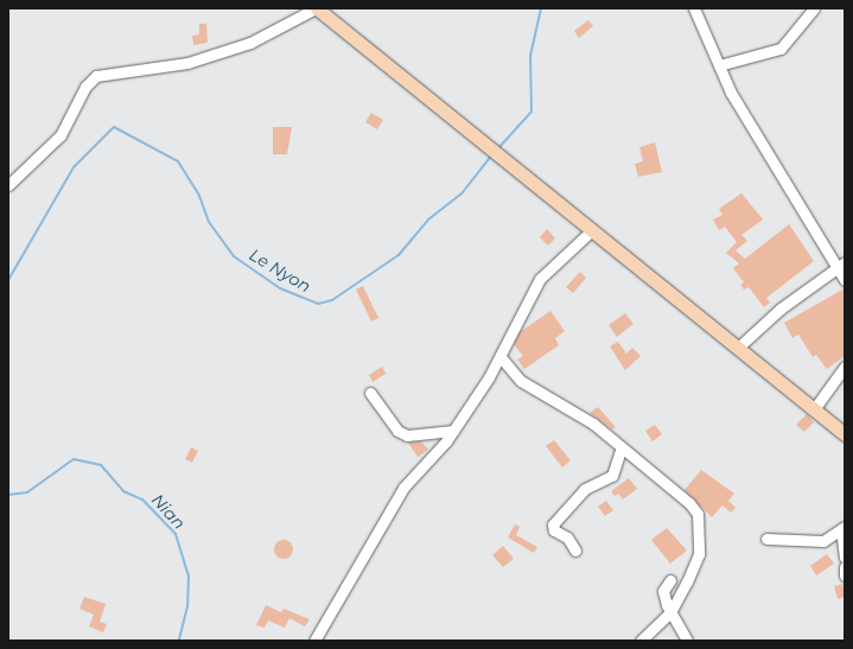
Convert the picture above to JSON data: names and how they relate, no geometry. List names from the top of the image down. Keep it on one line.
{"water":["Le Nyon","Nian"]}
